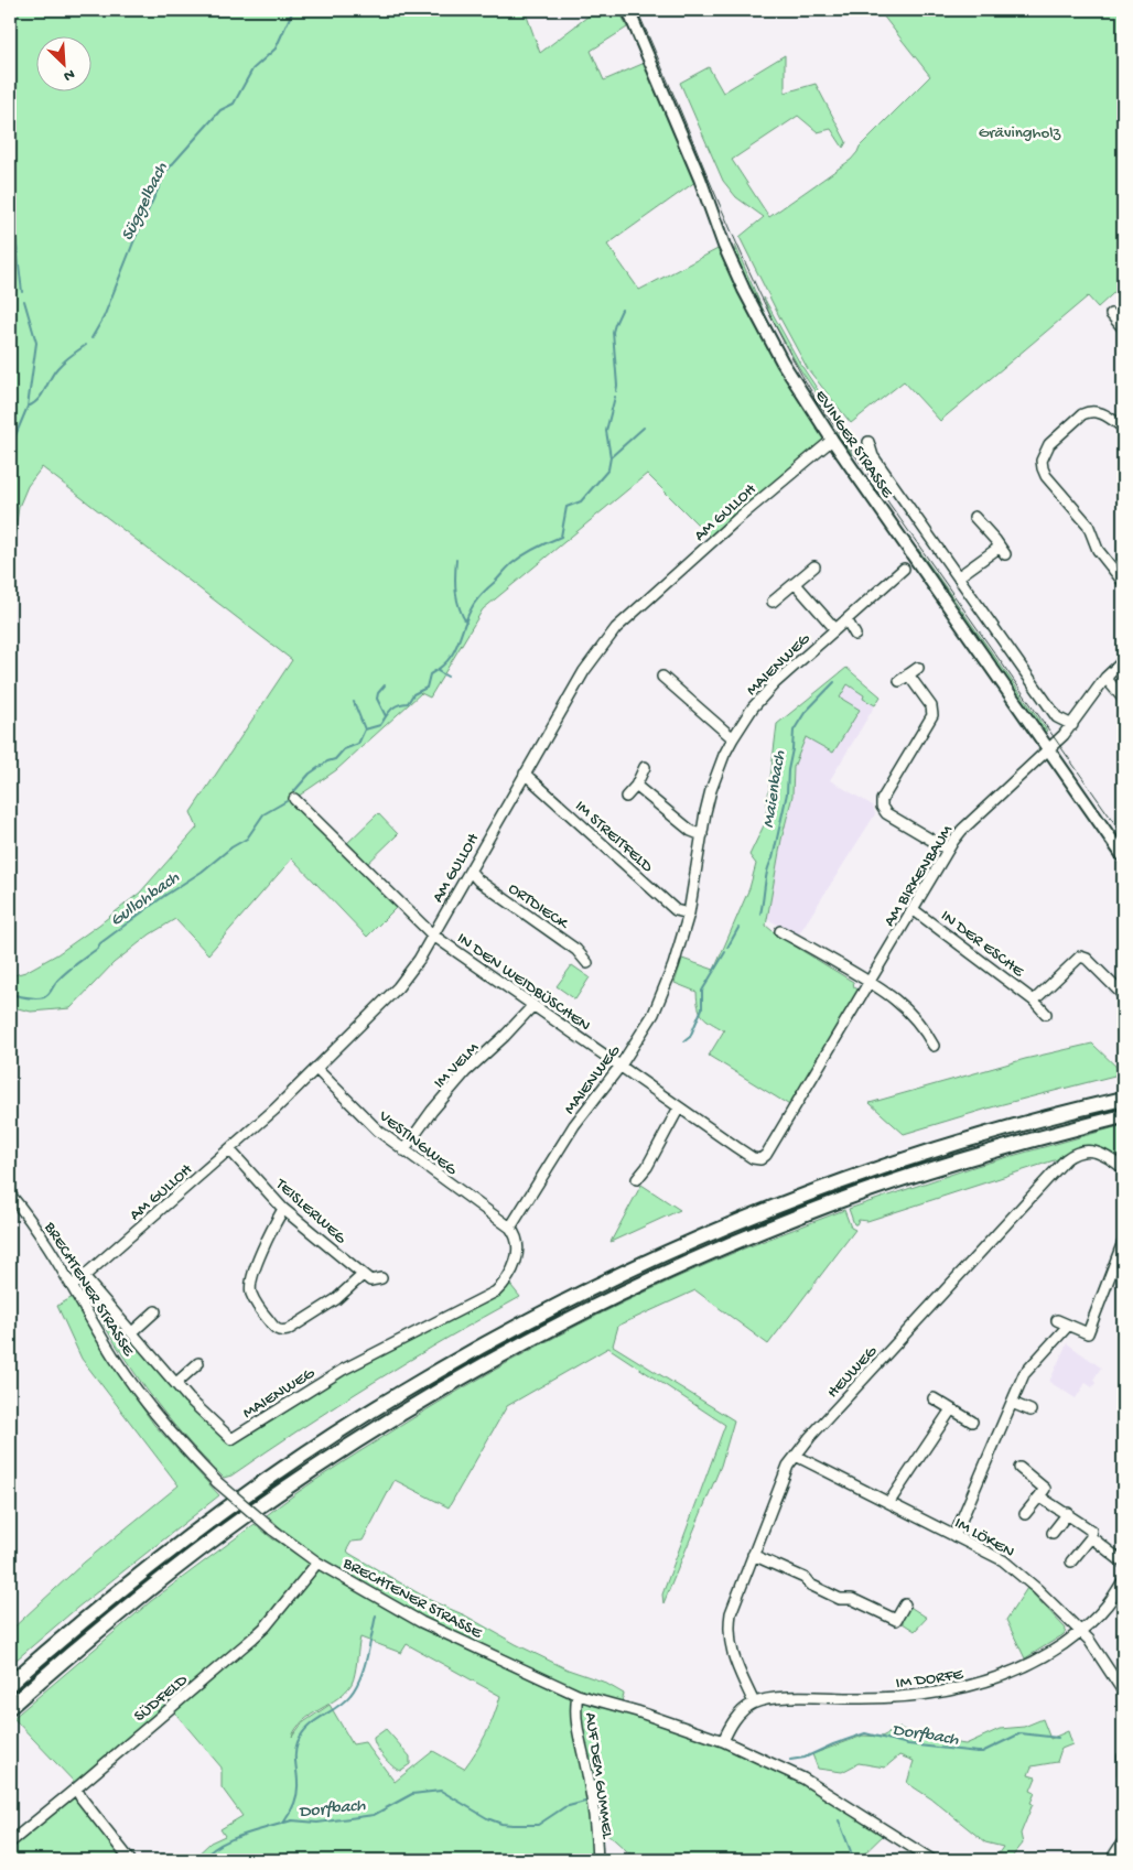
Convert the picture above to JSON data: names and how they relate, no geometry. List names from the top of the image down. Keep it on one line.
{"streets":{"main road":["EVINGER STRASSE"],"street":["AM GULLOH","MAIENWEG","IM STREITFELD","AM BIRKENBAUM","ORTDIECK","IN DER ESCHE","IN DEN WEIDBÜSCHEN","IM VELM","VESTINGWEG","TEISLERWEG","BRECHTENER STRASSE","HEUWEG","IM LÖKEN","IM DORFE","SÜDFELD","AUF DEM GUMMEL"]},"crossings":[["EVINGER STRASSE","AM GULLOH"],["EVINGER STRASSE","AM BIRKENBAUM"],["AM GULLOH","IM STREITFELD"],["AM GULLOH","ORTDIECK"],["AM GULLOH","IN DEN WEIDBÜSCHEN"],["AM GULLOH","VESTINGWEG"],["AM GULLOH","TEISLERWEG"],["AM GULLOH","BRECHTENER STRASSE"],["MAIENWEG","IM STREITFELD"],["MAIENWEG","IN DEN WEIDBÜSCHEN"],["MAIENWEG","VESTINGWEG"],["MAIENWEG","BRECHTENER STRASSE"],["AM BIRKENBAUM","IN DER ESCHE"],["AM BIRKENBAUM","IN DEN WEIDBÜSCHEN"],["IN DEN WEIDBÜSCHEN","IM VELM"],["IM VELM","VESTINGWEG"],["BRECHTENER STRASSE","SÜDFELD"],["BRECHTENER STRASSE","AUF DEM GUMMEL"],["HEUWEG","IM LÖKEN"],["HEUWEG","IM DORFE"],["IM LÖKEN","IM DORFE"]],"water":["Süggelbach","Maienbach","Gullohbach","Dorfbach"],"parks":["Grävingholz"],"north":"bottom right"}
